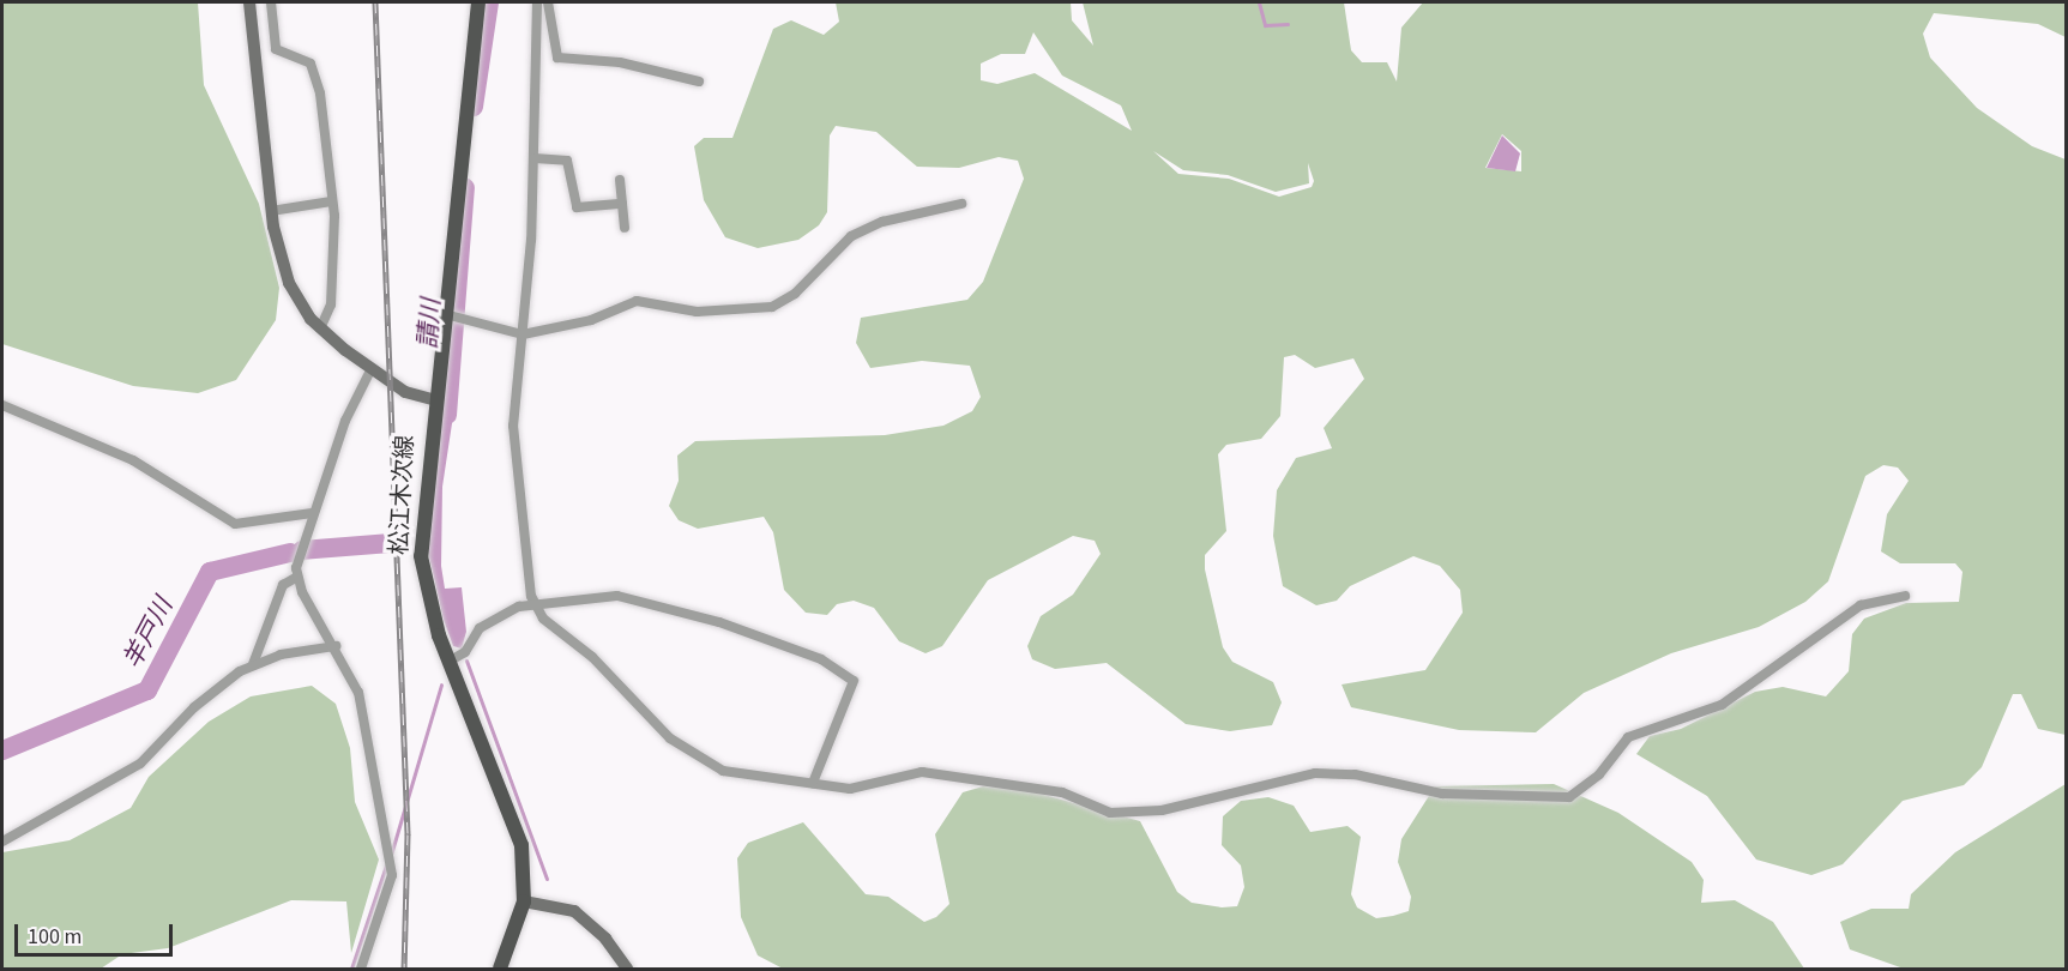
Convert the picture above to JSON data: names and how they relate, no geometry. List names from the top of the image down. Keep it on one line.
{"streets":{"main road":["松江木次線"]},"water":["請川","羊戸川"],"scale_bar":"100 m"}
